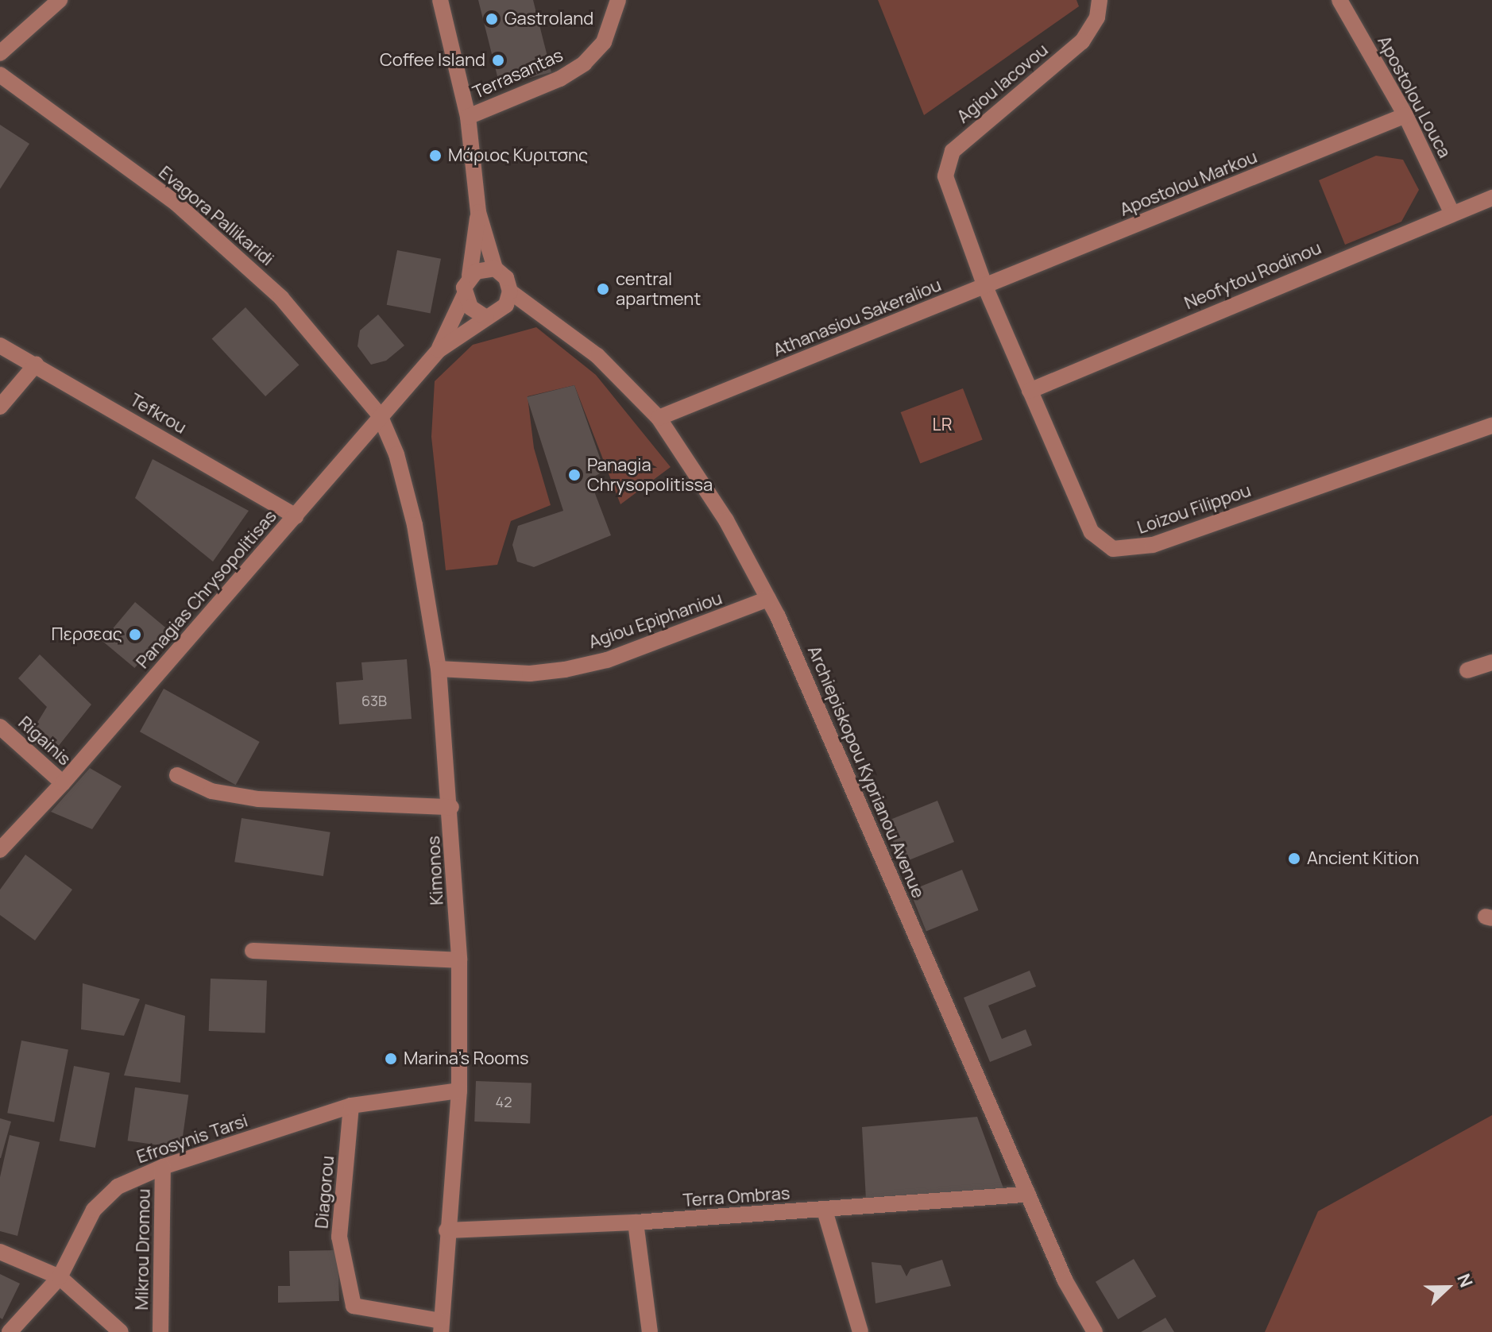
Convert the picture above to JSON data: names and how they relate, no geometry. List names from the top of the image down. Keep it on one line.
{"streets":{"street":["Terrasantas","Agiou Iacovou","Apostolou Louca","Apostolou Markou","Evagora Pallikaridi","Neofytou Rodinou","Athanasiou Sakeraliou","Tefkrou","Loizou Filippou","Panagias Chrysopolitisas","Agiou Epiphaniou","Rigainis","Archiepiskopou Kyprianou Avenue","Kimonos","Efrosynis Tarsi","Diagorou","Terra Ombras","Mikrou Dromou"]},"crossings":[["Agiou Iacovou","Apostolou Markou"],["Agiou Iacovou","Athanasiou Sakeraliou"],["Agiou Iacovou","Loizou Filippou"],["Apostolou Louca","Apostolou Markou"],["Apostolou Louca","Neofytou Rodinou"],["Apostolou Markou","Athanasiou Sakeraliou"],["Apostolou Markou","Loizou Filippou"],["Evagora Pallikaridi","Panagias Chrysopolitisas"],["Evagora Pallikaridi","Kimonos"],["Neofytou Rodinou","Loizou Filippou"],["Athanasiou Sakeraliou","Loizou Filippou"],["Athanasiou Sakeraliou","Archiepiskopou Kyprianou Avenue"],["Tefkrou","Panagias Chrysopolitisas"],["Panagias Chrysopolitisas","Rigainis"],["Panagias Chrysopolitisas","Archiepiskopou Kyprianou Avenue"],["Panagias Chrysopolitisas","Kimonos"],["Agiou Epiphaniou","Archiepiskopou Kyprianou Avenue"],["Agiou Epiphaniou","Kimonos"],["Archiepiskopou Kyprianou Avenue","Terra Ombras"],["Kimonos","Efrosynis Tarsi"],["Kimonos","Diagorou"],["Kimonos","Terra Ombras"],["Efrosynis Tarsi","Diagorou"],["Efrosynis Tarsi","Mikrou Dromou"]],"parks":["LR"],"places":["Gastroland","Coffee Island","Μάριος Κυριτσης","central apartment","Panagia Chrysopolitissa","Περσεας","Ancient Kition","Marina's Rooms"],"house_numbers":["63B","42"],"north":"right"}
